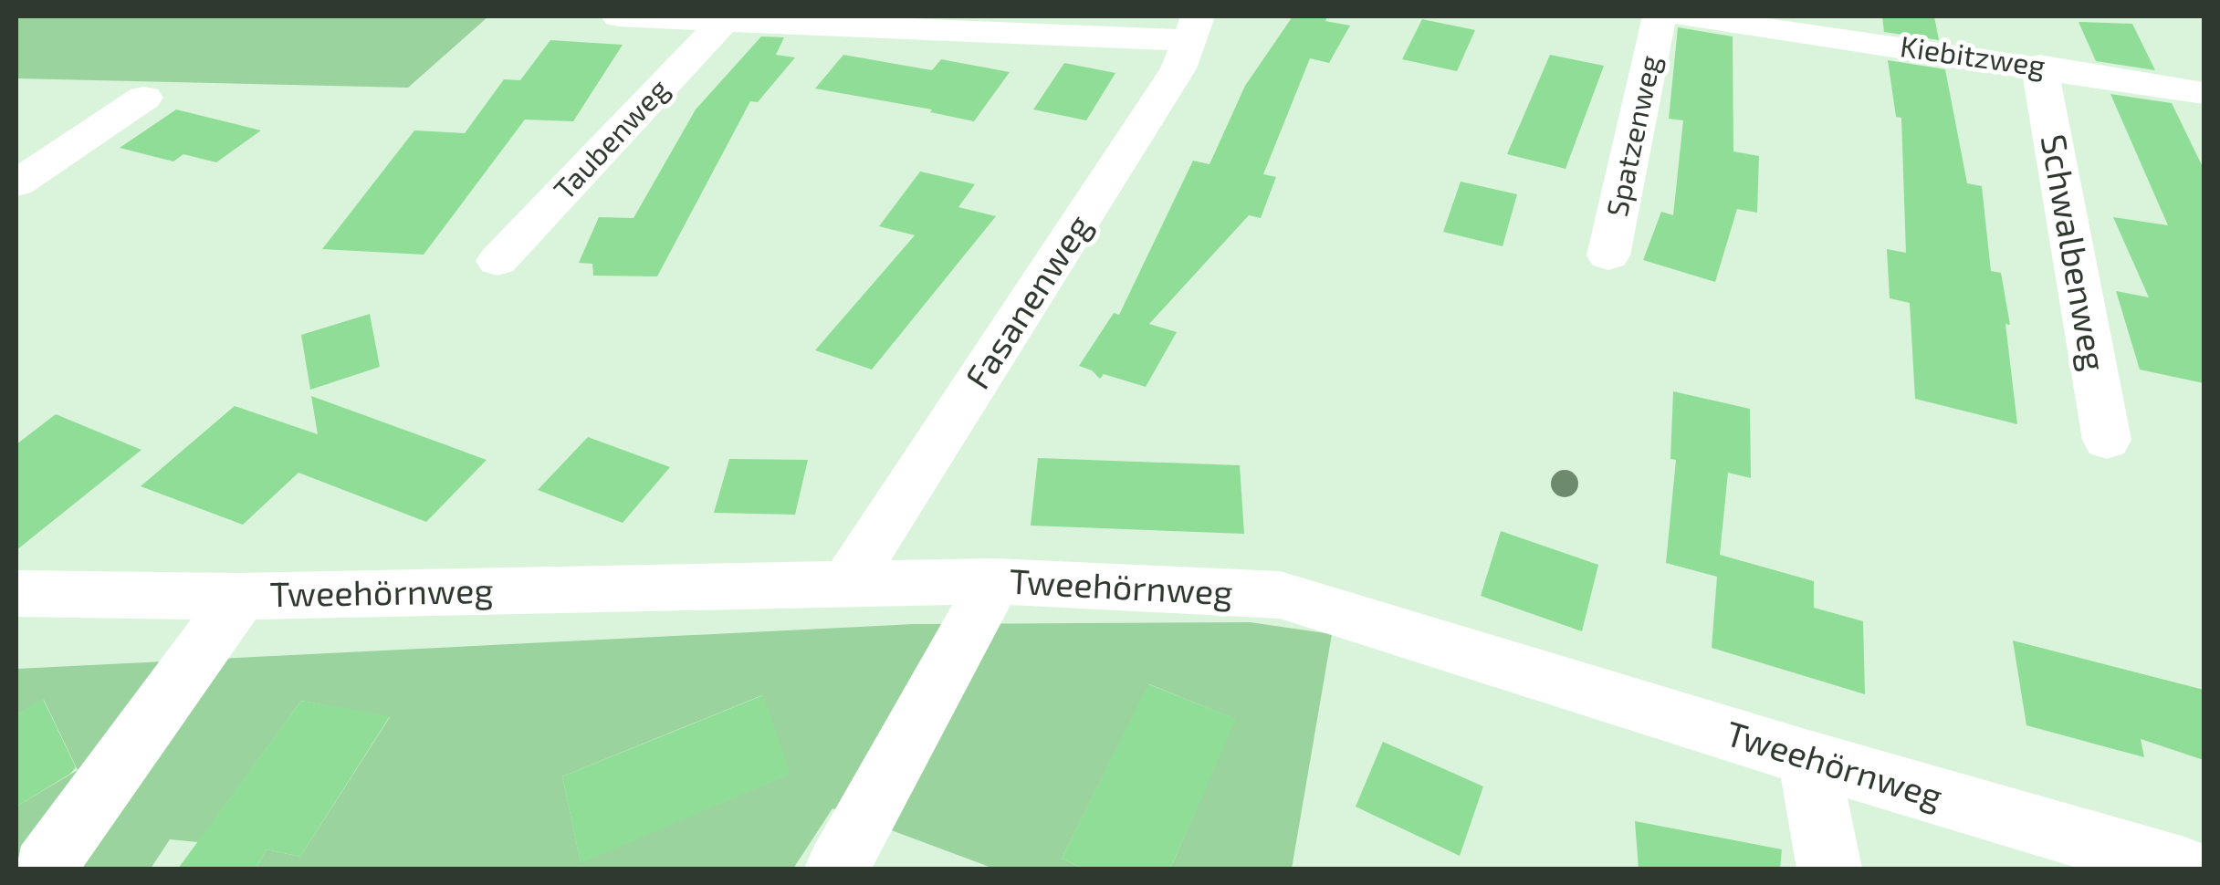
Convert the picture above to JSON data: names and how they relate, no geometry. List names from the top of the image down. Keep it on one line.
{"streets":{"street":["Kiebitzweg","Spatzenweg","Taubenweg","Schwalbenweg","Fasanenweg","Tweehörnweg"]},"crossings":[["Kiebitzweg","Schwalbenweg"],["Fasanenweg","Tweehörnweg"]]}
